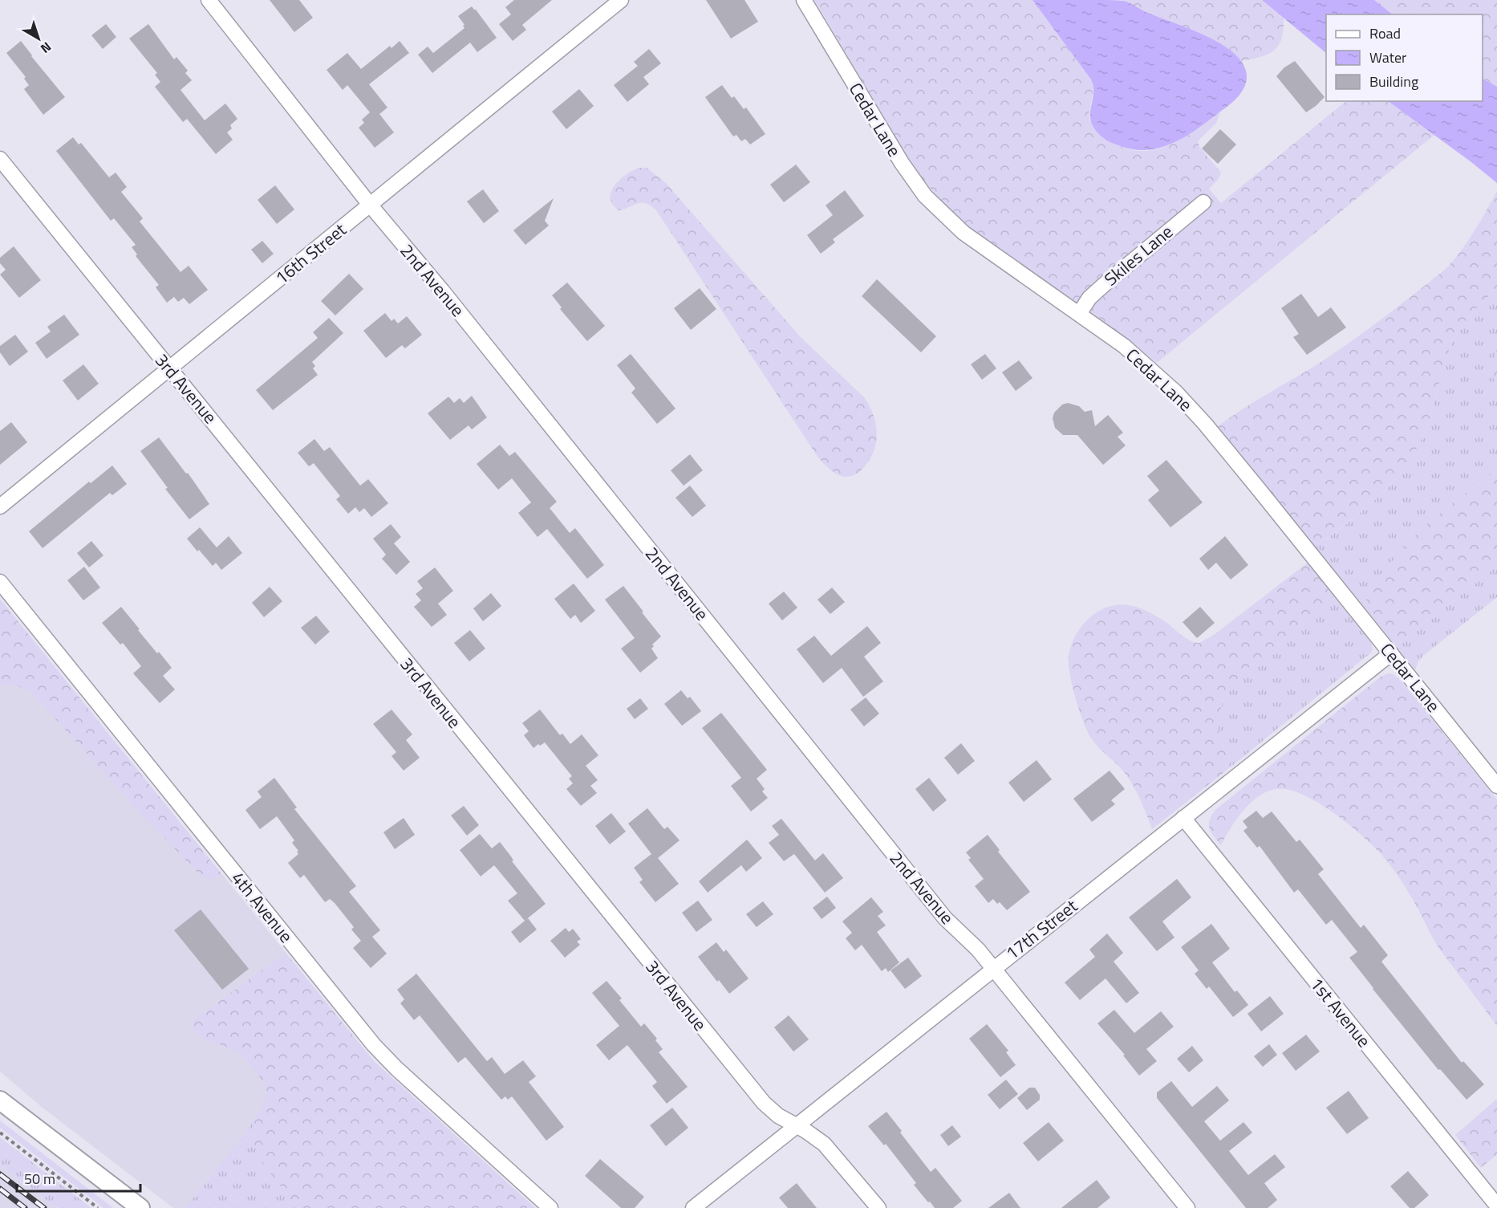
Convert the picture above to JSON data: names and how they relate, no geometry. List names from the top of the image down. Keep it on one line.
{"streets":{"street":["Cedar Lane","16th Street","Skiles Lane","2nd Avenue","3rd Avenue","4th Avenue","17th Street","1st Avenue"]},"crossings":[["Cedar Lane","Skiles Lane"],["Cedar Lane","17th Street"],["16th Street","2nd Avenue"],["16th Street","3rd Avenue"],["2nd Avenue","17th Street"],["3rd Avenue","17th Street"],["17th Street","1st Avenue"]],"legend":["Road","Water","Building"],"scale_bar":"50 m","north":"bottom right"}
